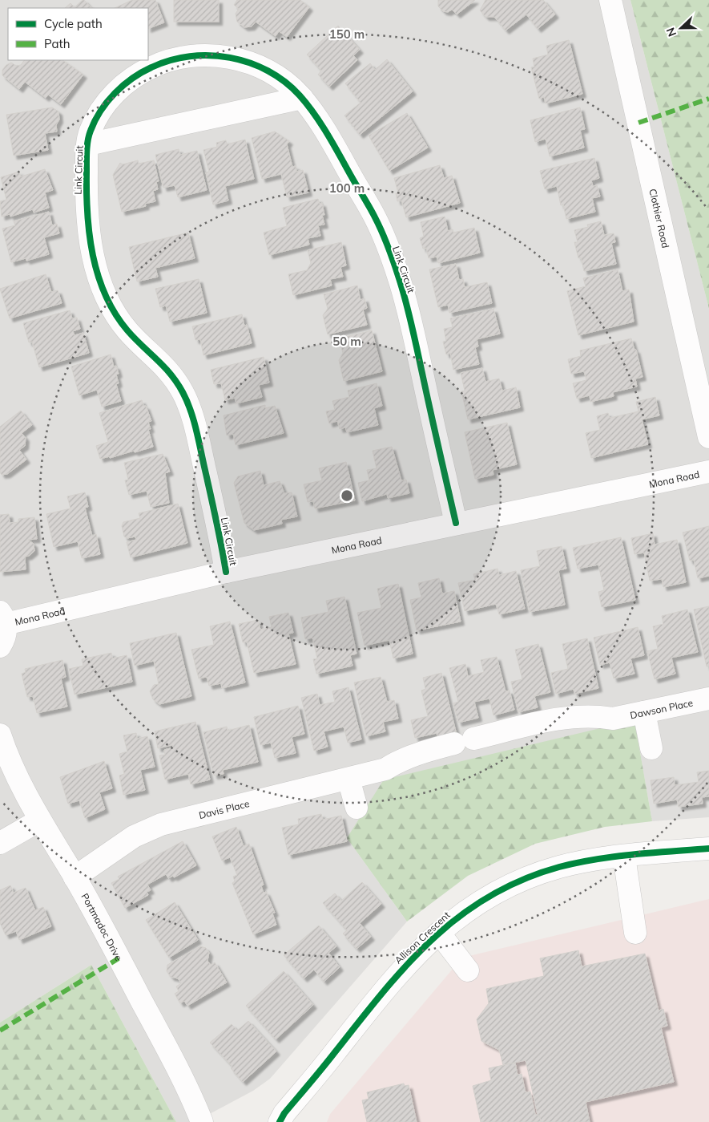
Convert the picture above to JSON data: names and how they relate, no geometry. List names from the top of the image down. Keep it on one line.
{"streets":{"street":["Link Circuit","Clothier Road","Mona Road","Dawson Place","Davis Place","Portmadoc Drive","Allison Crescent"]},"crossings":[["Link Circuit","Mona Road"],["Dawson Place","Davis Place"],["Davis Place","Portmadoc Drive"]],"legend":["Cycle path","Path"],"north":"left","rings":["150 m","100 m","50 m"]}
